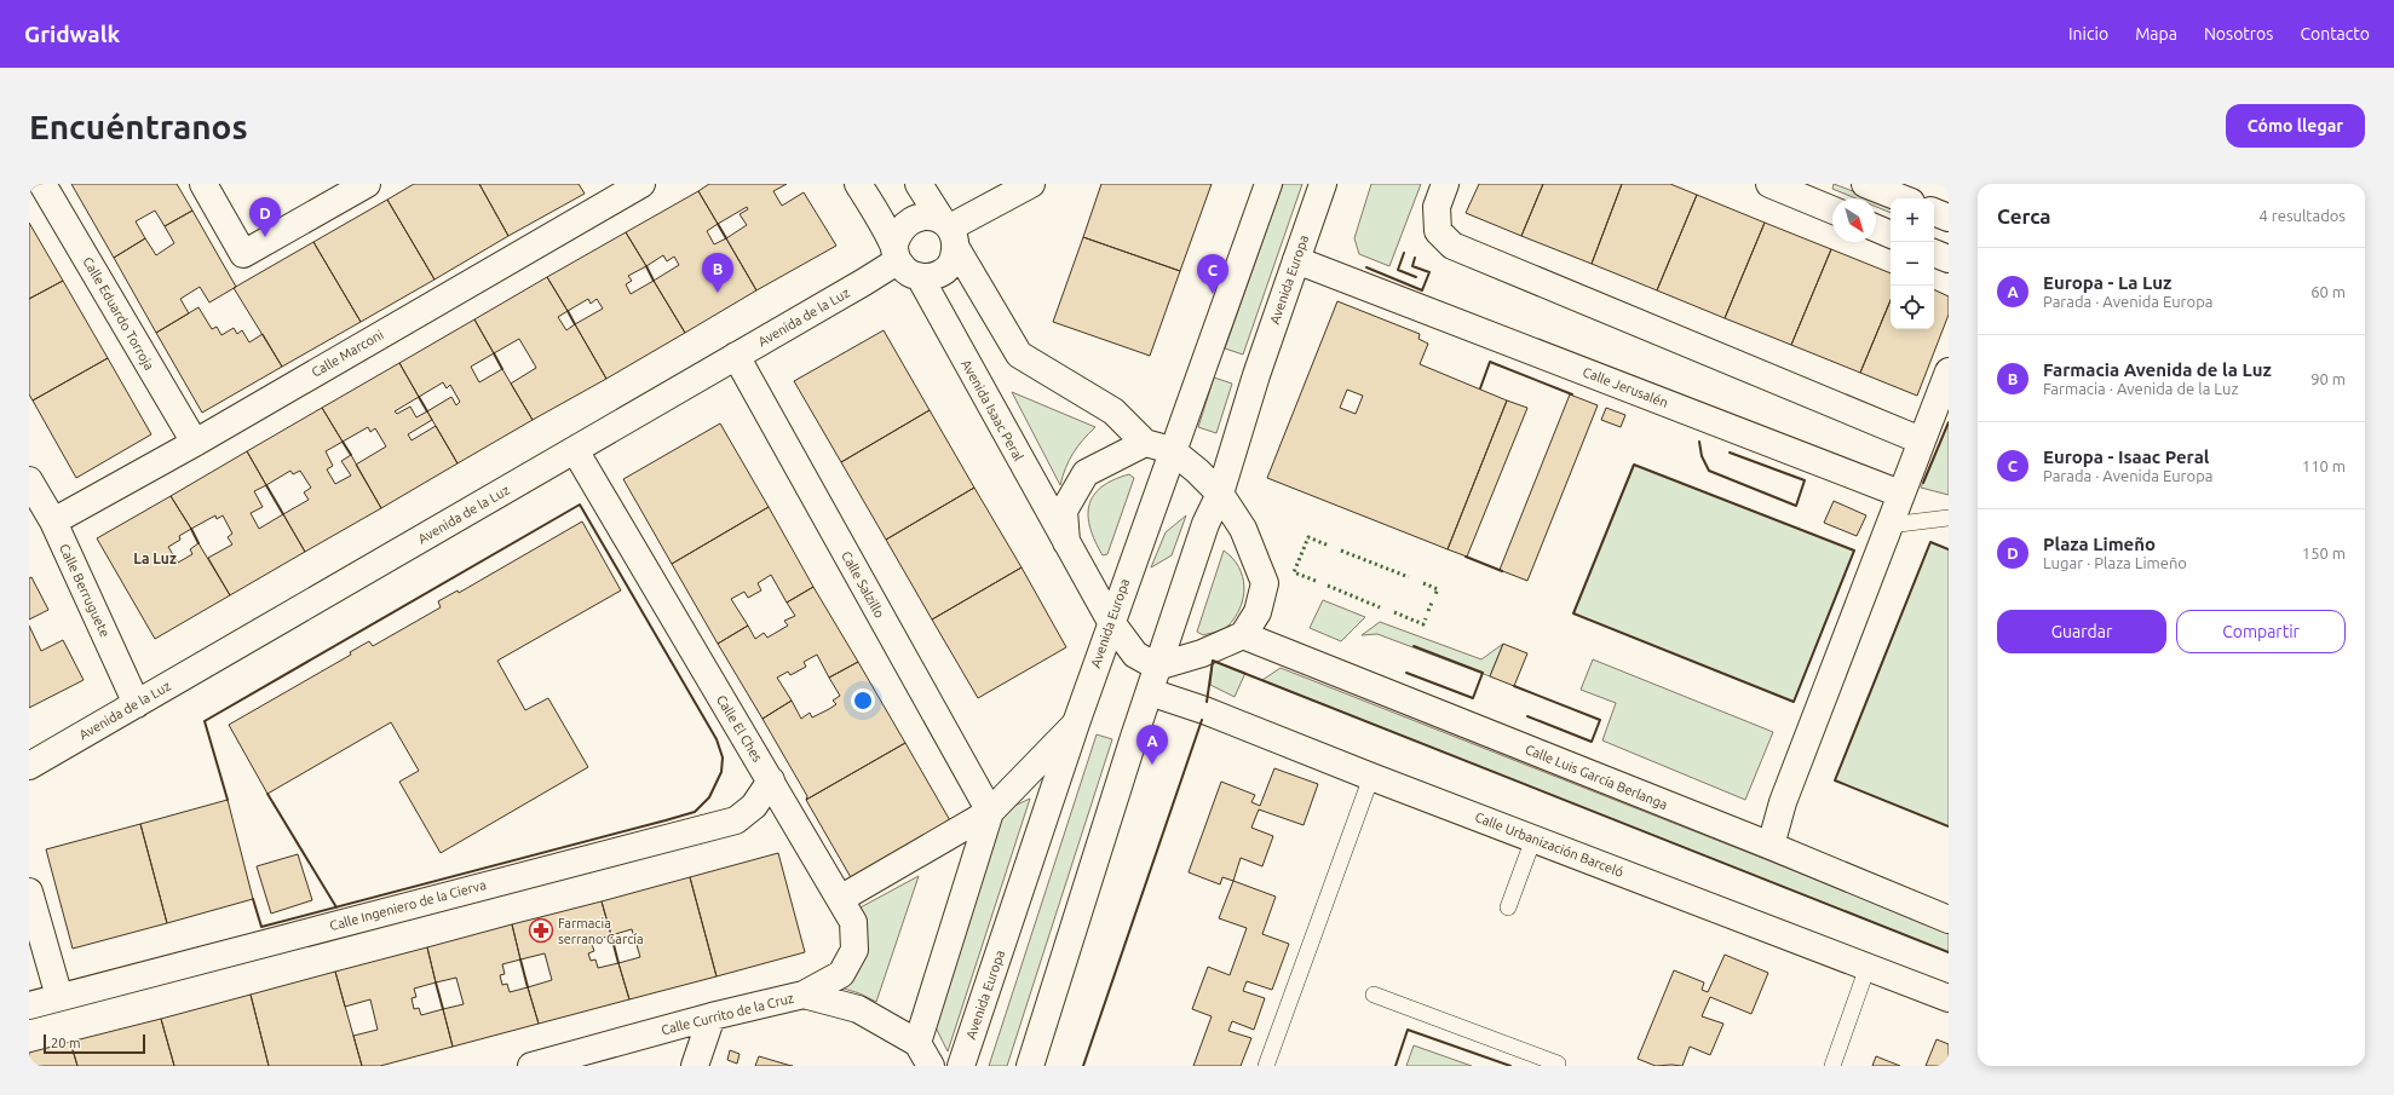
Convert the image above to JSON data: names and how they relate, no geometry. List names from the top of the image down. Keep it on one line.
{"streets":{"street":["Avenida Europa","Calle Eduardo Torroja","Avenida de la Luz","Calle Marconi","Calle Jerusalén","Avenida Isaac Peral","Calle Salzillo","Calle Berruguete","Calle El Ches","Calle Luis García Berlanga","Calle Urbanización Barceló","Calle Ingeniero de la Cierva","Calle Currito de la Cruz"]},"crossings":[["Avenida Europa","Calle Jerusalén"],["Avenida Europa","Avenida Isaac Peral"],["Avenida Europa","Calle Urbanización Barceló"],["Calle Eduardo Torroja","Calle Marconi"],["Avenida de la Luz","Avenida Isaac Peral"],["Avenida de la Luz","Calle Salzillo"],["Avenida de la Luz","Calle Berruguete"],["Avenida de la Luz","Calle El Ches"],["Calle Marconi","Calle Berruguete"],["Calle El Ches","Calle Ingeniero de la Cierva"],["Calle El Ches","Calle Currito de la Cruz"]],"districts":["La Luz"],"places":{"pharmacy":["Farmacia serrano García"]},"scale_bar":"20 m","north":"bottom right","page":{"header":"Gridwalk","nav":["Inicio","Mapa","Nosotros","Contacto"],"buttons":["Cómo llegar",["Guardar","Compartir"]],"title":"Encuéntranos","heading":["Cerca","4 resultados"],"pins":["D","B","C","A"],"map_buttons":["+","−"],"list":[{"mark":"A","name":"Europa - La Luz","note":"Parada · Avenida Europa","value":"60 m"},{"mark":"B","name":"Farmacia Avenida de la Luz","note":"Farmacia · Avenida de la Luz","value":"90 m"},{"mark":"C","name":"Europa - Isaac Peral","note":"Parada · Avenida Europa","value":"110 m"},{"mark":"D","name":"Plaza Limeño","note":"Lugar · Plaza Limeño","value":"150 m"}],"scale":"20 m"}}
